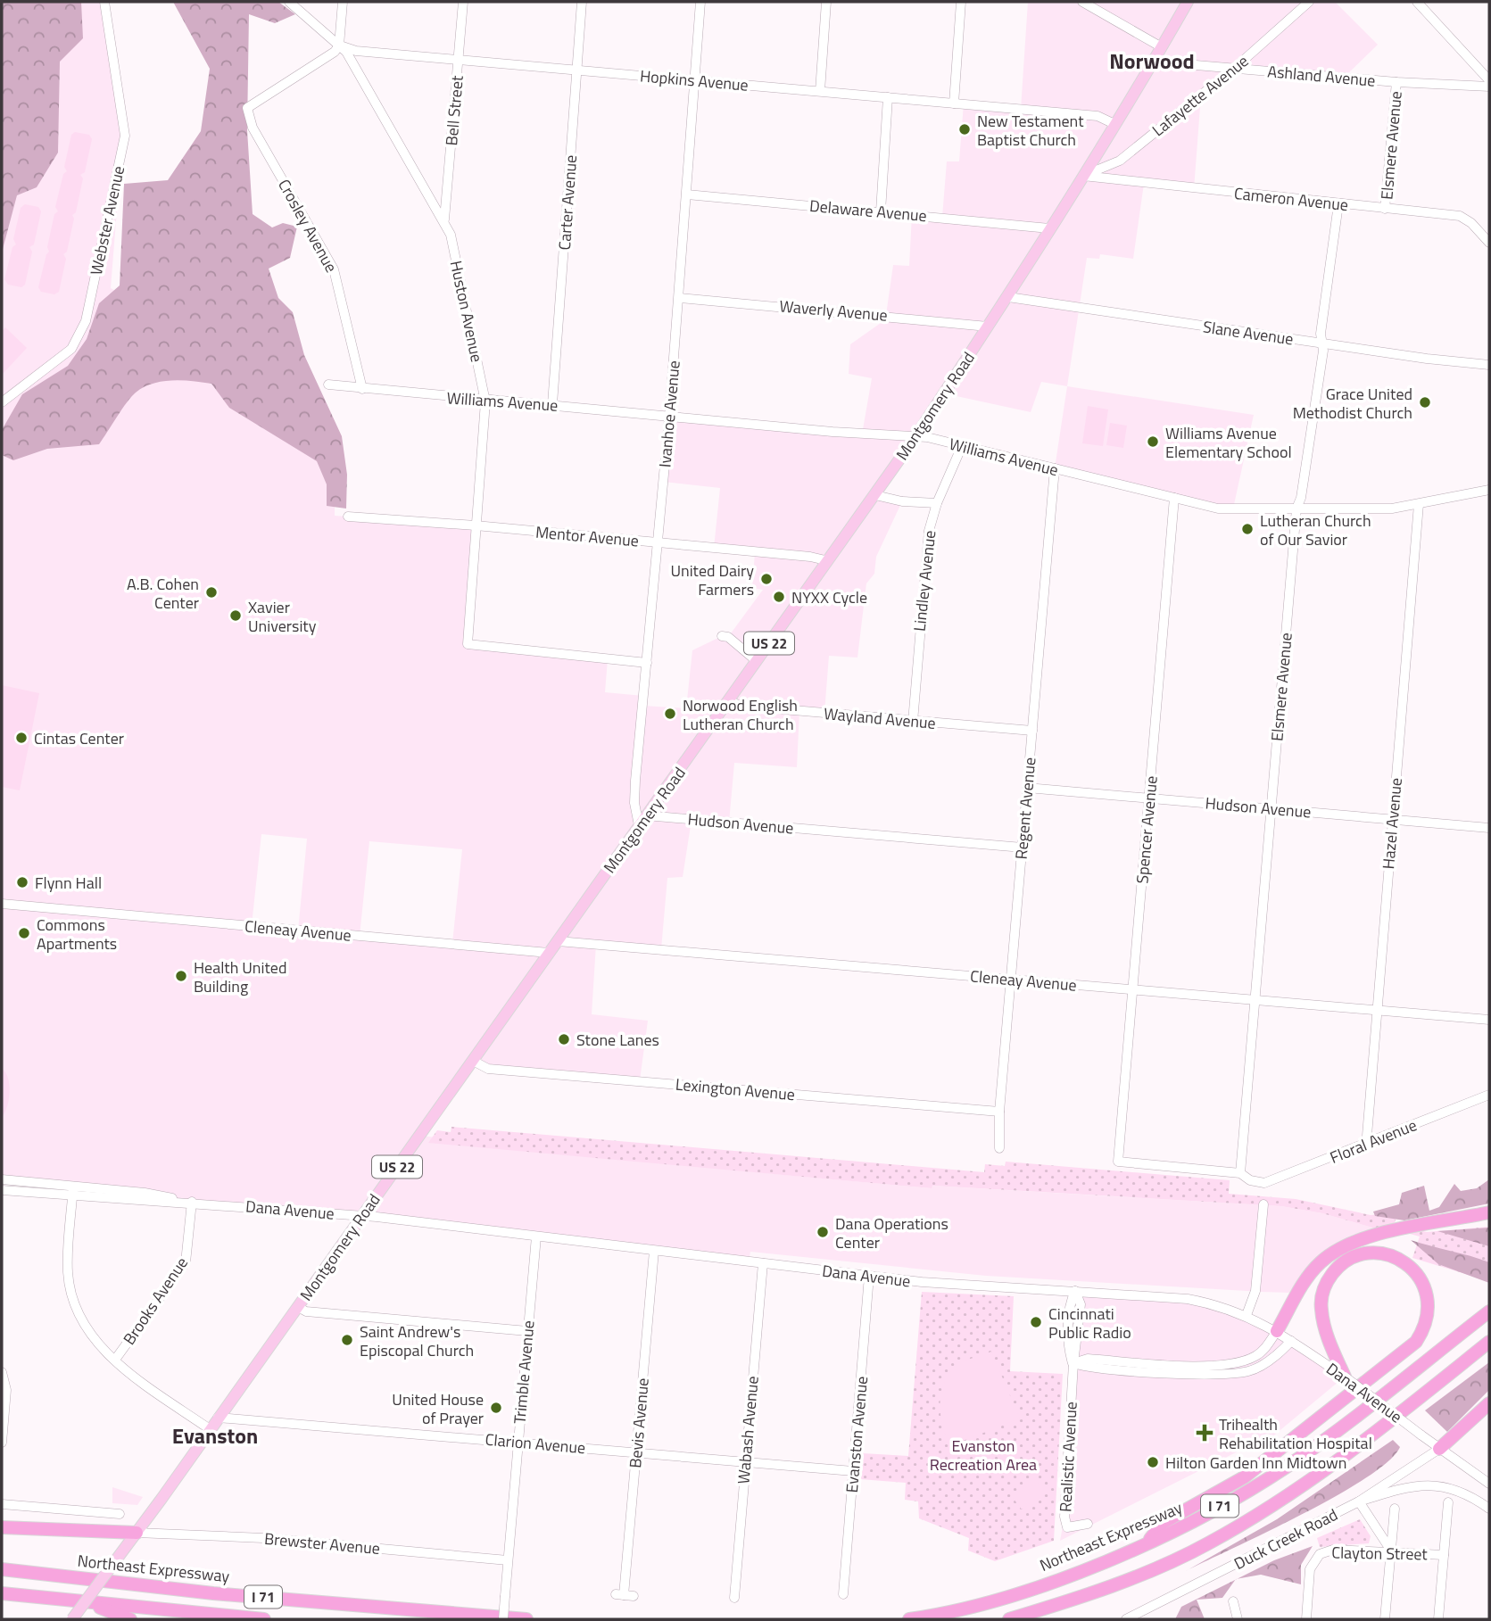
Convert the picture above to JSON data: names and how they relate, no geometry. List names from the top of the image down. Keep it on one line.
{"streets":{"highway":["I 71","Northeast Expressway"],"main road":["Montgomery Road","US 22"],"street":["Ashland Avenue","Hopkins Avenue","Lafayette Avenue","Bell Street","Elsmere Avenue","Cameron Avenue","Carter Avenue","Delaware Avenue","Webster Avenue","Crosley Avenue","Waverly Avenue","Huston Avenue","Slane Avenue","Williams Avenue","Ivanhoe Avenue","Mentor Avenue","Lindley Avenue","Wayland Avenue","Hudson Avenue","Regent Avenue","Hazel Avenue","Spencer Avenue","Cleneay Avenue","Lexington Avenue","Floral Avenue","Dana Avenue","Brooks Avenue","Trimble Avenue","Bevis Avenue","Wabash Avenue","Evanston Avenue","Clarion Avenue","Realistic Avenue","Duck Creek Road","Brewster Avenue","Clayton Street"]},"crossings":[["Ashland Avenue","Lafayette Avenue"],["Ashland Avenue","Elsmere Avenue"],["Ashland Avenue","Montgomery Road"],["Hopkins Avenue","Bell Street"],["Hopkins Avenue","Carter Avenue"],["Hopkins Avenue","Crosley Avenue"],["Hopkins Avenue","Huston Avenue"],["Hopkins Avenue","Montgomery Road"],["Hopkins Avenue","Ivanhoe Avenue"],["Lafayette Avenue","Cameron Avenue"],["Lafayette Avenue","Montgomery Road"],["Bell Street","Huston Avenue"],["Elsmere Avenue","Cameron Avenue"],["Elsmere Avenue","Slane Avenue"],["Elsmere Avenue","Williams Avenue"],["Elsmere Avenue","Hudson Avenue"],["Elsmere Avenue","Spencer Avenue"],["Elsmere Avenue","Cleneay Avenue"],["Elsmere Avenue","Floral Avenue"],["Cameron Avenue","Montgomery Road"],["Carter Avenue","Williams Avenue"],["Delaware Avenue","Montgomery Road"],["Delaware Avenue","Ivanhoe Avenue"],["Crosley Avenue","Huston Avenue"],["Crosley Avenue","Williams Avenue"],["Waverly Avenue","Montgomery Road"],["Waverly Avenue","Ivanhoe Avenue"],["Huston Avenue","Williams Avenue"],["Huston Avenue","Ivanhoe Avenue"],["Huston Avenue","Mentor Avenue"],["Slane Avenue","Montgomery Road"],["Williams Avenue","Montgomery Road"],["Williams Avenue","Ivanhoe Avenue"],["Williams Avenue","Lindley Avenue"],["Williams Avenue","Regent Avenue"],["Williams Avenue","Hazel Avenue"],["Williams Avenue","Spencer Avenue"],["Montgomery Road","Ivanhoe Avenue"],["Montgomery Road","Mentor Avenue"],["Montgomery Road","Wayland Avenue"],["Montgomery Road","Hudson Avenue"],["Montgomery Road","Cleneay Avenue"],["Montgomery Road","Lexington Avenue"],["Montgomery Road","Dana Avenue"],["Montgomery Road","Clarion Avenue"],["Montgomery Road","Brewster Avenue"],["Ivanhoe Avenue","Mentor Avenue"],["Lindley Avenue","Wayland Avenue"],["Wayland Avenue","Regent Avenue"],["Hudson Avenue","Regent Avenue"],["Hudson Avenue","Hazel Avenue"],["Hudson Avenue","Spencer Avenue"],["Regent Avenue","Cleneay Avenue"],["Regent Avenue","Lexington Avenue"],["Hazel Avenue","Cleneay Avenue"],["Hazel Avenue","Floral Avenue"],["Spencer Avenue","Cleneay Avenue"],["Spencer Avenue","Floral Avenue"],["Dana Avenue","Brooks Avenue"],["Dana Avenue","Trimble Avenue"],["Dana Avenue","Bevis Avenue"],["Dana Avenue","Wabash Avenue"],["Dana Avenue","Evanston Avenue"],["Dana Avenue","Realistic Avenue"],["Dana Avenue","Duck Creek Road"],["Trimble Avenue","Clarion Avenue"],["Trimble Avenue","Brewster Avenue"],["Bevis Avenue","Clarion Avenue"],["Wabash Avenue","Clarion Avenue"],["Evanston Avenue","Clarion Avenue"]],"districts":["Norwood","Evanston"],"parks":["Evanston Recreation Area"],"places":{"other":["New Testament Baptist Church","Grace United Methodist Church","Williams Avenue Elementary School","Lutheran Church of Our Savior","United Dairy Farmers","A.B. Cohen Center","NYXX Cycle","Xavier University","Norwood English Lutheran Church","Cintas Center","Flynn Hall","Commons Apartments","Health United Building","Stone Lanes","Dana Operations Center","Cincinnati Public Radio","Saint Andrew's Episcopal Church","United House of Prayer","Hilton Garden Inn Midtown"],"health":["Trihealth Rehabilitation Hospital"]}}
